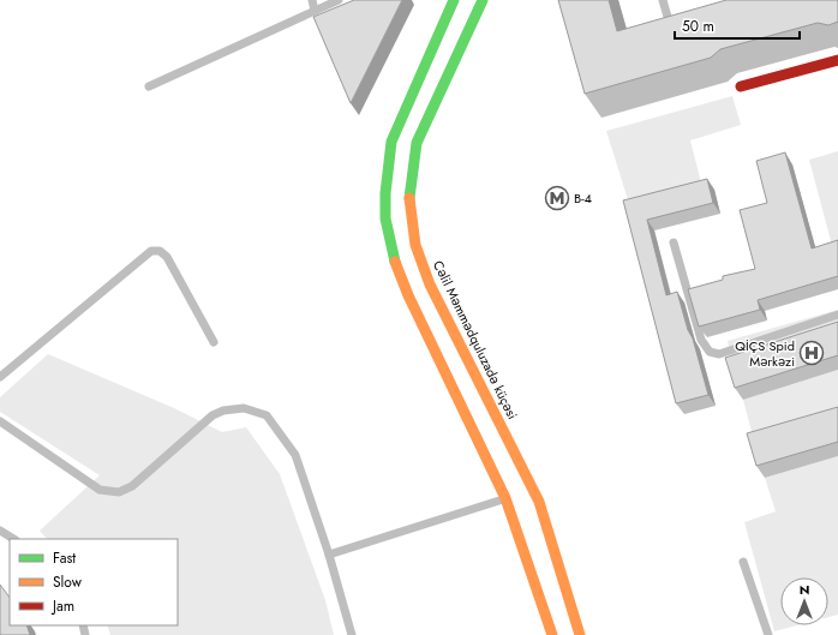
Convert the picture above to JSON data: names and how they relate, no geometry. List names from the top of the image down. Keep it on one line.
{"streets":{"main road":["Cəlil Məmmədquluzadə küçəsi"]},"places":{"metro station":["B-4"],"hospital":["QİÇS Spid Mərkəzi"]},"legend":["Fast","Slow","Jam"],"scale_bar":"50 m","north":"top"}
